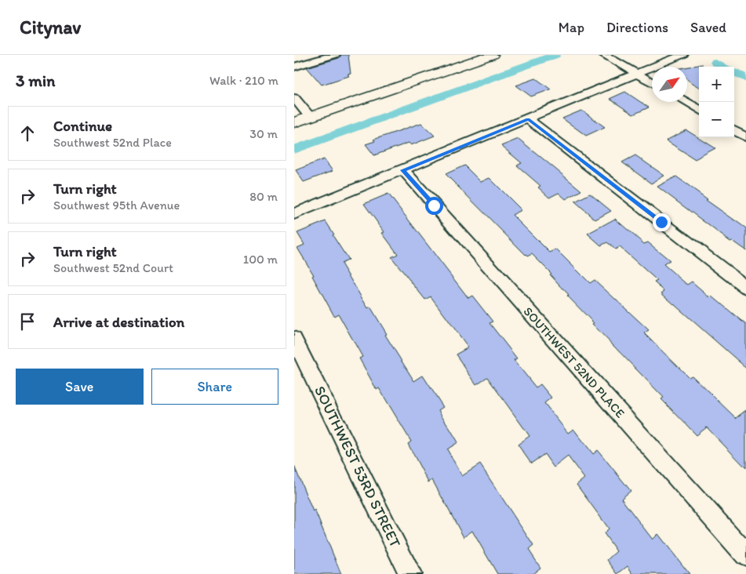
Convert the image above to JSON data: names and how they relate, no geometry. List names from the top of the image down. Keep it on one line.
{"streets":{"street":["SOUTHWEST 52ND PLACE","SOUTHWEST 53RD STREET"]},"north":"top right","page":{"header":"Citynav","nav":["Map","Directions","Saved"],"heading":["3 min","Walk · 210 m"],"map_buttons":["+","−"],"list":[["Continue","Southwest 52nd Place","30 m"],["Turn right","Southwest 95th Avenue","80 m"],["Turn right","Southwest 52nd Court","100 m"],"Arrive at destination"],"buttons":["Save","Share"]}}
